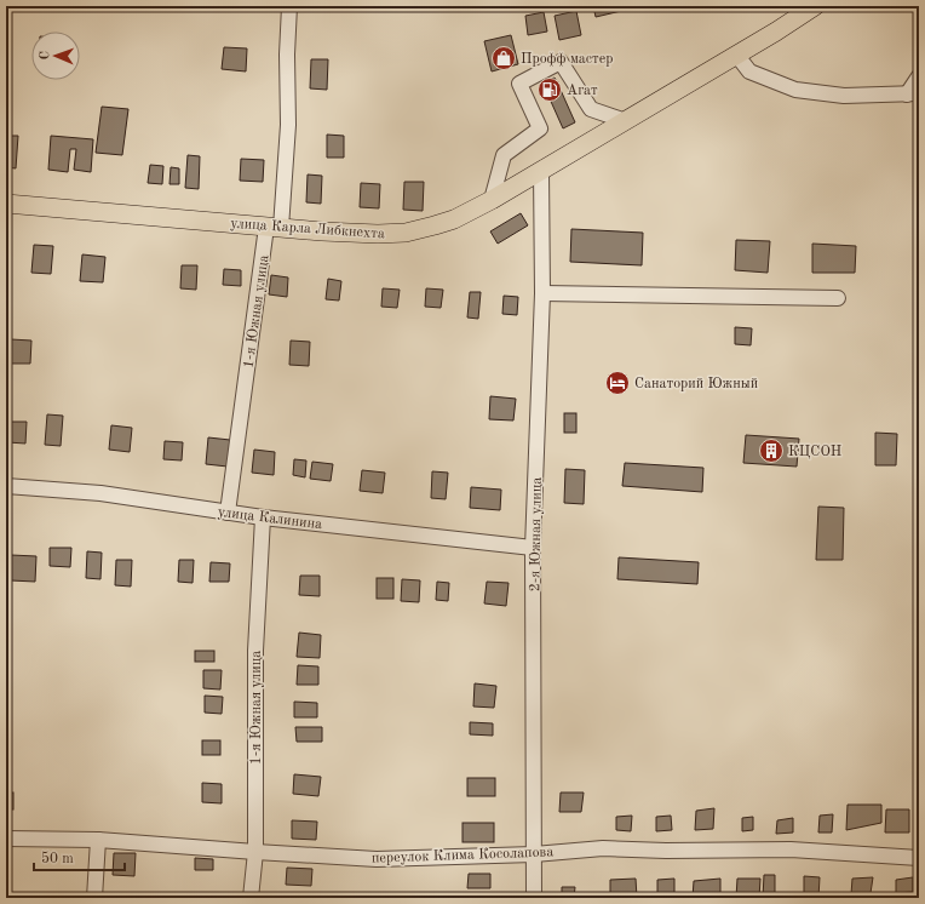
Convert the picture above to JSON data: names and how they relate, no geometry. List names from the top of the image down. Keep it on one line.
{"streets":{"main road":["улица Карла Либкнехта"],"street":["1-я Южная улица","улица Калинина","2-я Южная улица","переулок Клима Косолапова"]},"crossings":[["улица Карла Либкнехта","1-я Южная улица"],["улица Карла Либкнехта","2-я Южная улица"],["1-я Южная улица","улица Калинина"],["1-я Южная улица","переулок Клима Косолапова"],["улица Калинина","2-я Южная улица"],["2-я Южная улица","переулок Клима Косолапова"]],"places":{"shop":["Профф мастер"],"fuel station":["Агат"],"hotel":["Санаторий Южный"],"building":["КЦСОН"]},"scale_bar":"50 m","north":"left"}
